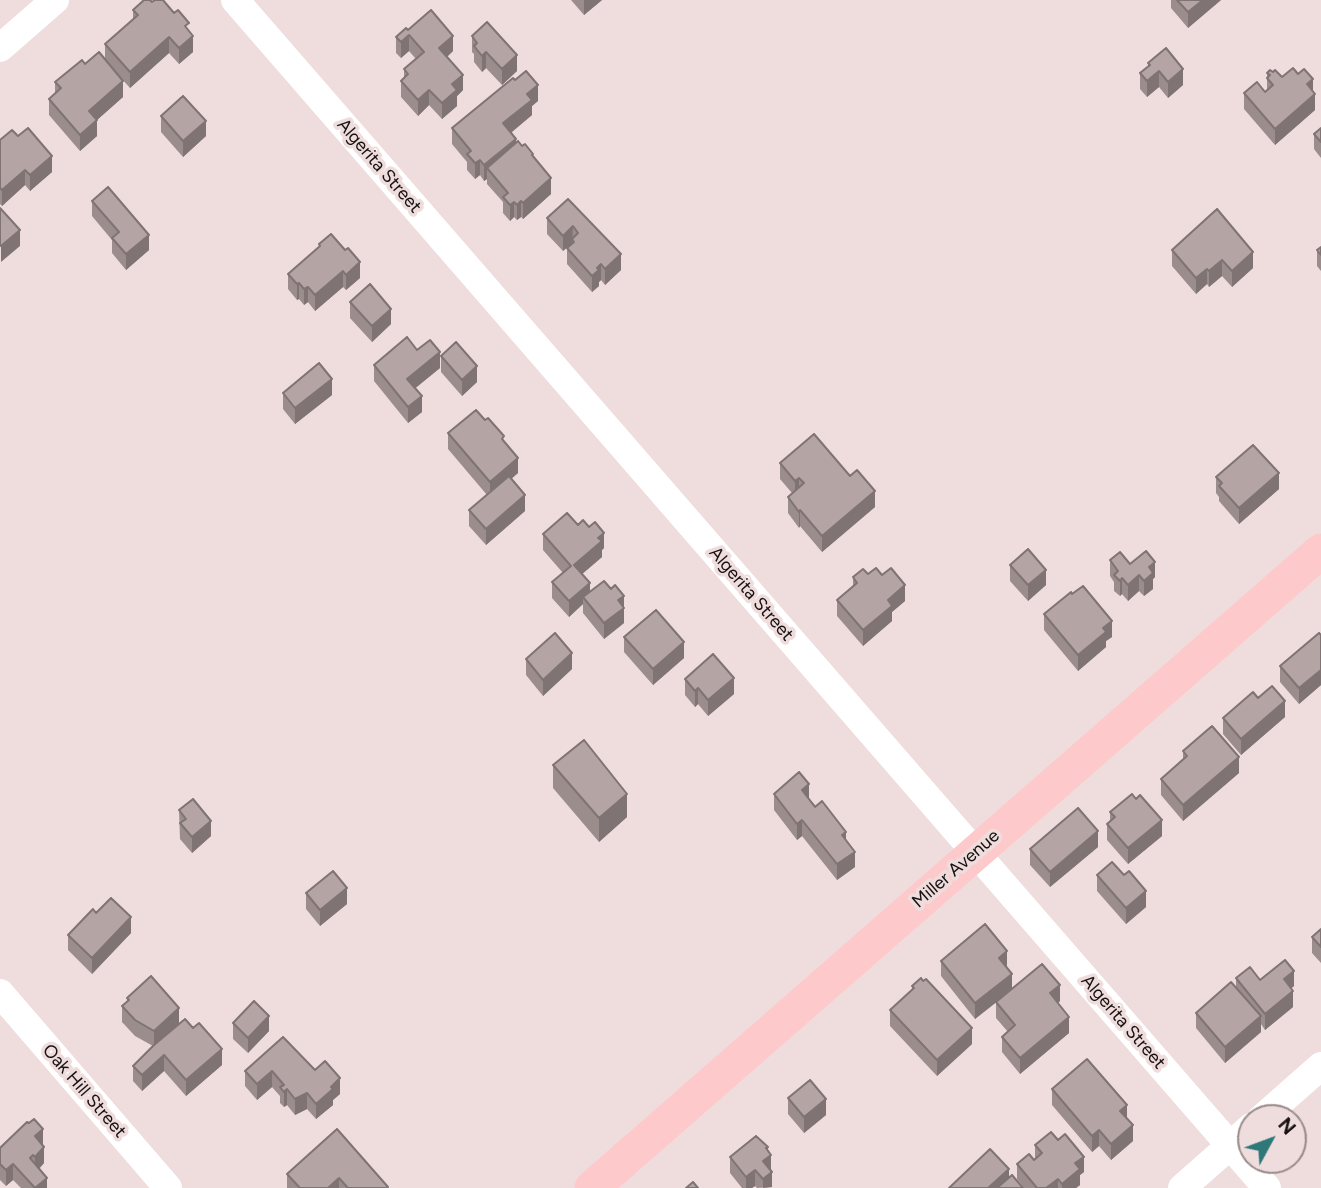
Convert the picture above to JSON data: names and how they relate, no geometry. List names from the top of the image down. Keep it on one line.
{"streets":{"main road":["Miller Avenue"],"street":["Algerita Street","Oak Hill Street"]},"crossings":[["Algerita Street","Miller Avenue"]],"north":"top right"}
